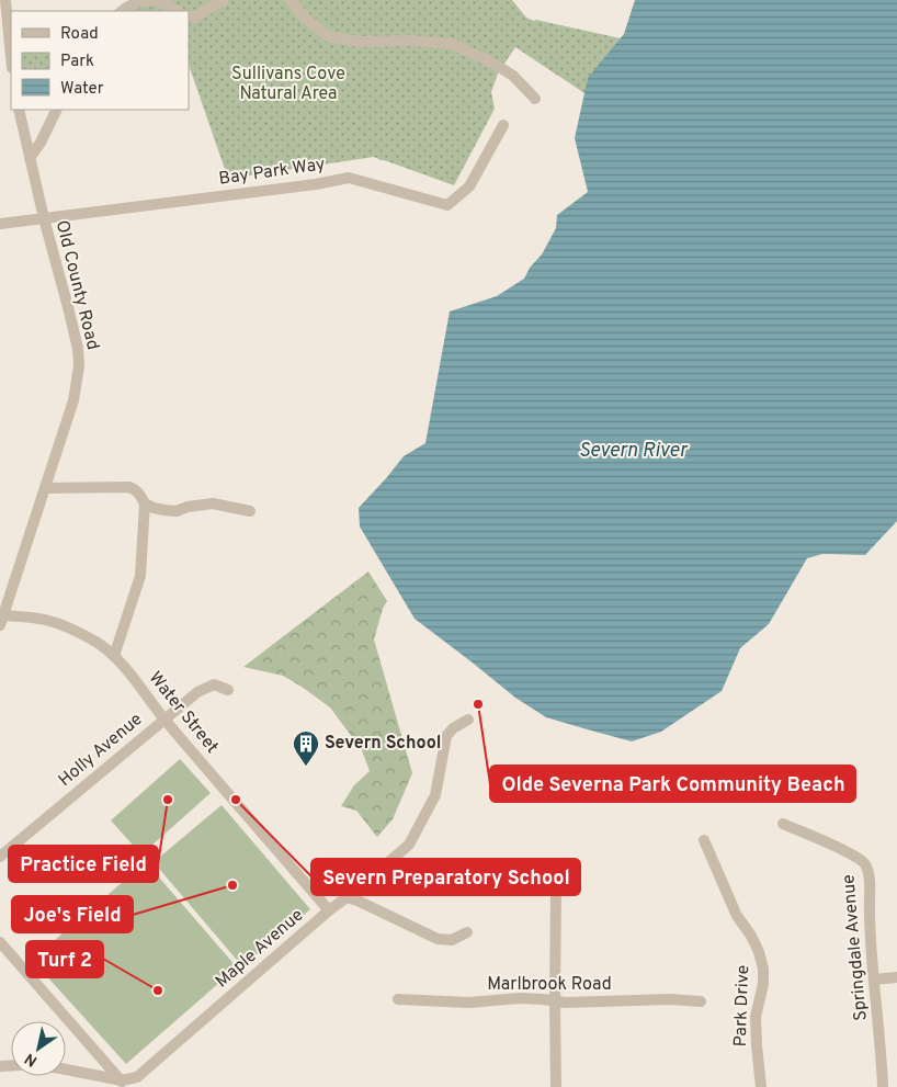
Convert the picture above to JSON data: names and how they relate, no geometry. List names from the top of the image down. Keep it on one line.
{"streets":{"street":["Bay Park Way","Old County Road","Water Street","Holly Avenue","Springdale Avenue","Maple Avenue","Marlbrook Road","Park Drive"]},"crossings":[["Bay Park Way","Old County Road"],["Old County Road","Water Street"],["Water Street","Holly Avenue"],["Water Street","Maple Avenue"]],"water":["Severn River"],"parks":["Sullivans Cove Natural Area"],"places":{"other":["Olde Severna Park Community Beach","Practice Field","Severn Preparatory School","Joe's Field","Turf 2"],"building":["Severn School"]},"legend":["Road","Park","Water"],"north":"bottom left"}
